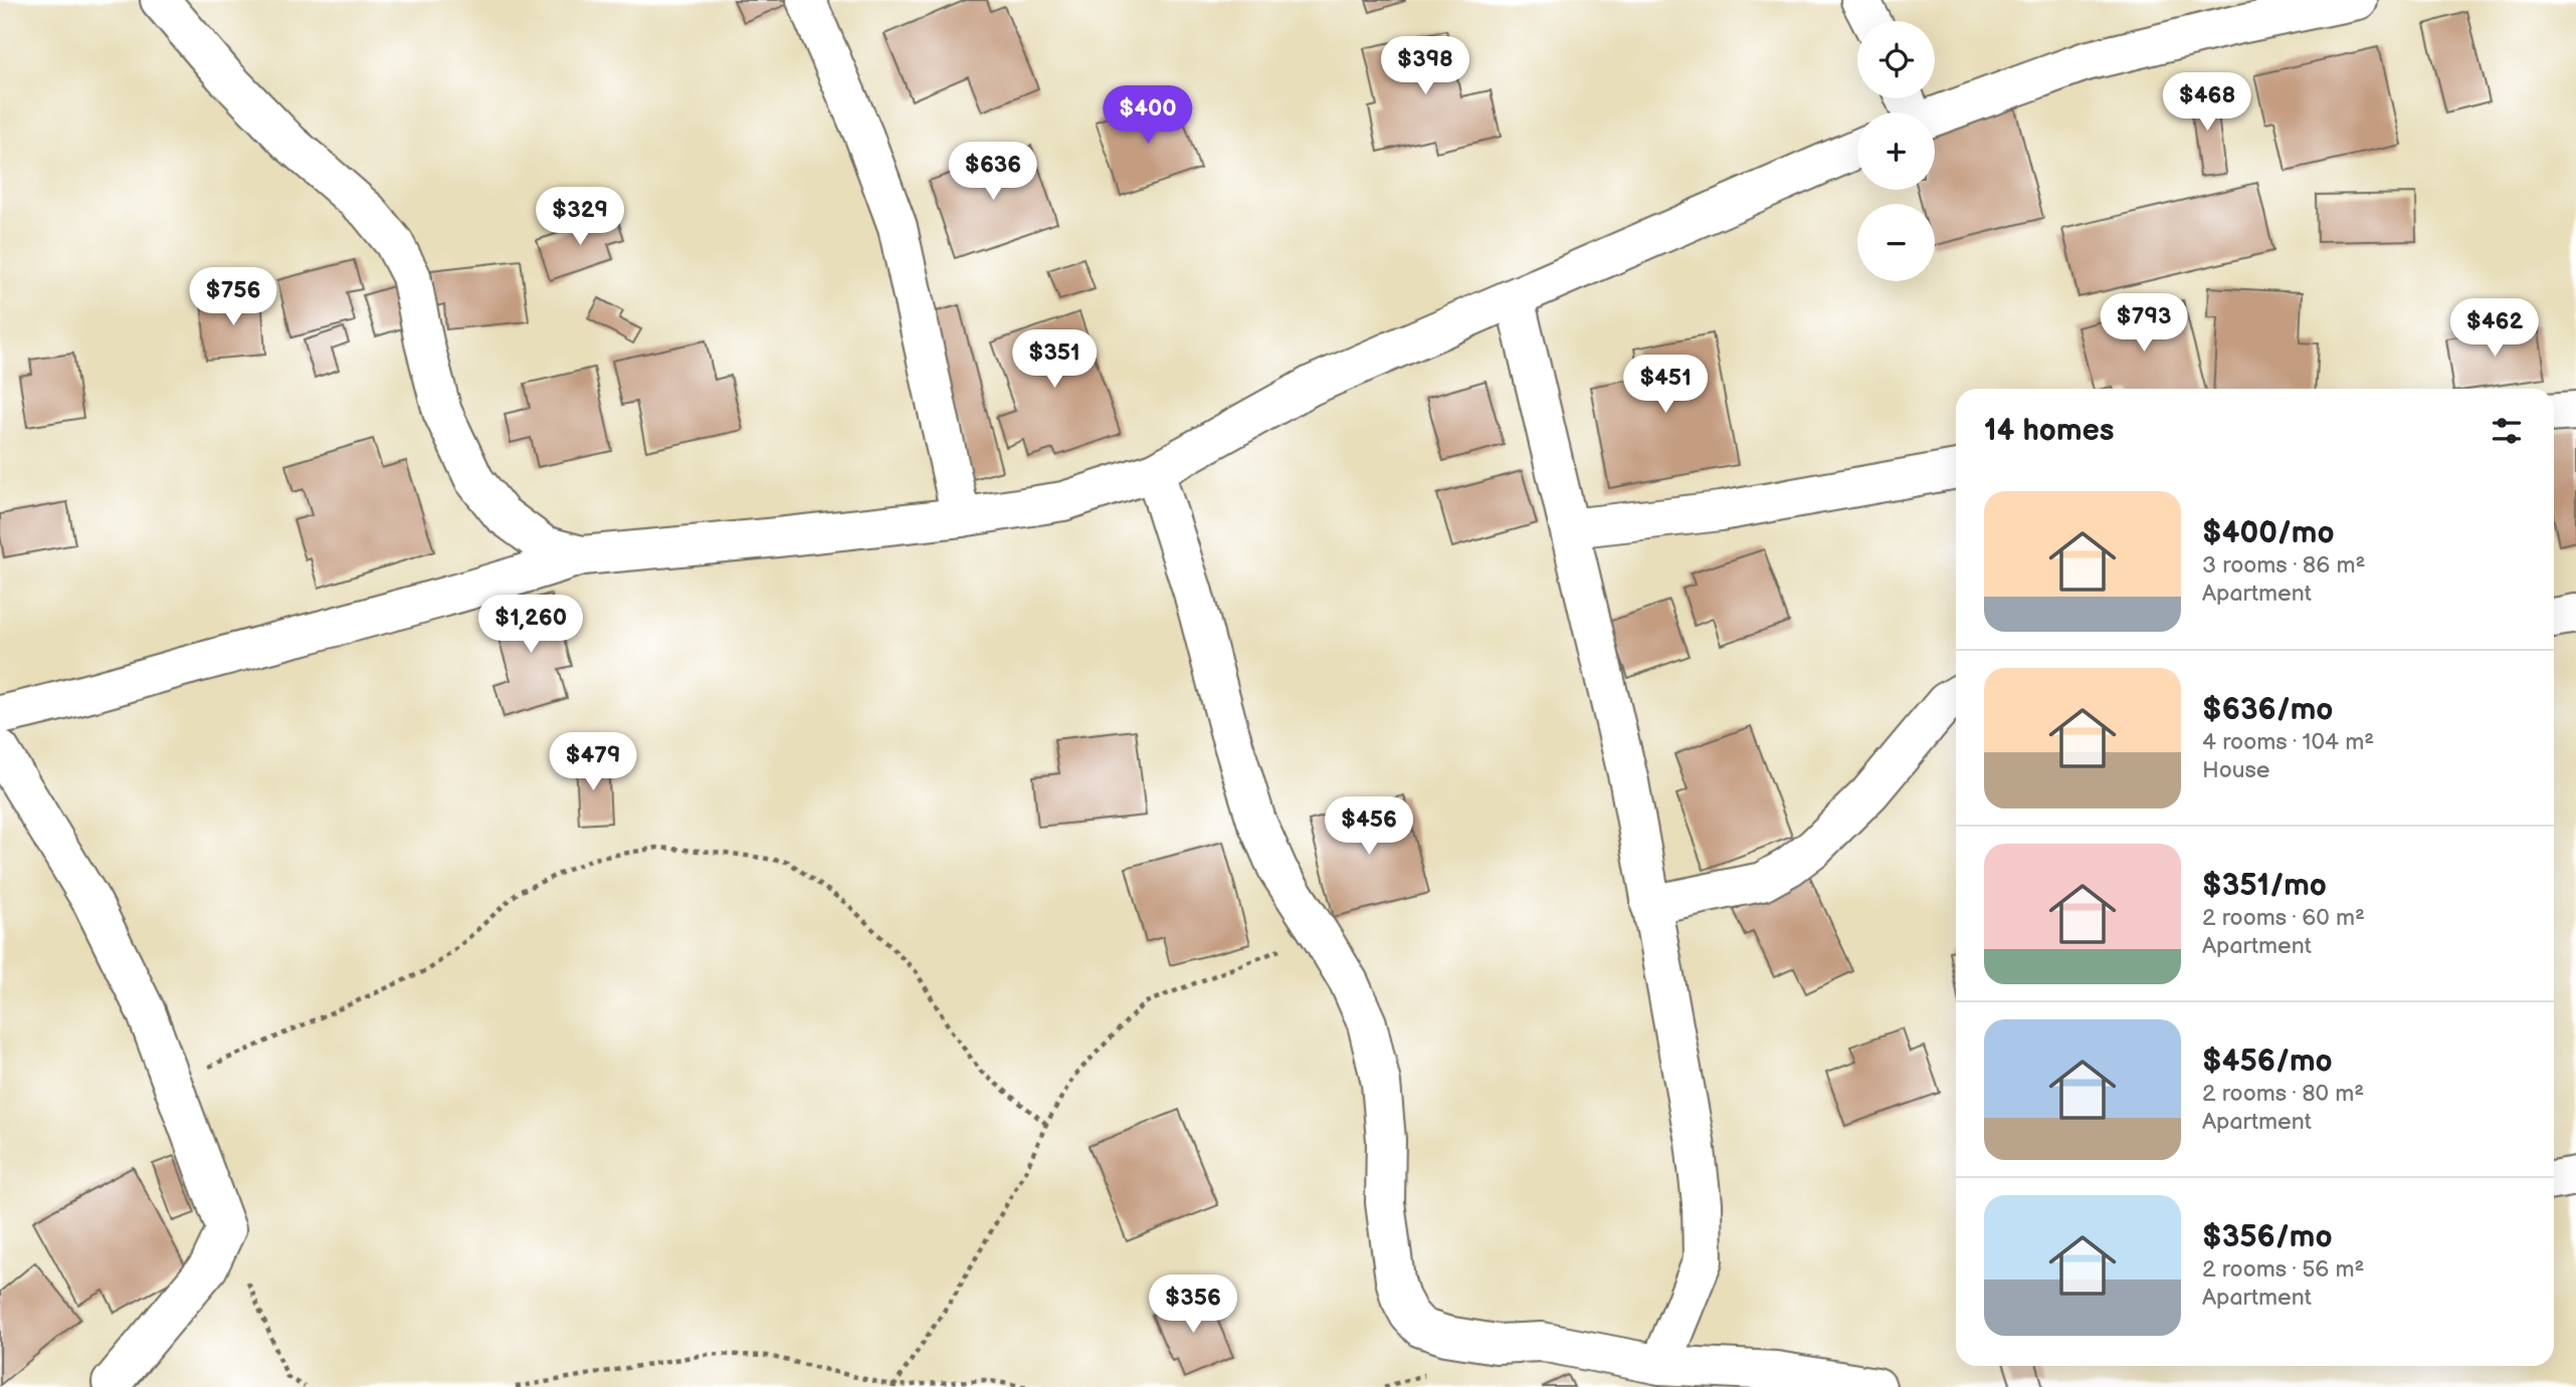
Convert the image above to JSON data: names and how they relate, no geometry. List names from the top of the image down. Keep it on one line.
{"page":{"map_buttons":["+","−"],"price":["$398","$468","$400","$636","$329","$756","$793","$462","$351","$451","$1,260","$479","$456","$356"],"heading":"14 homes","list":[{"name":"$400/mo","note":"3 rooms · 86 m² · Apartment"},{"name":"$636/mo","note":"4 rooms · 104 m² · House"},{"name":"$351/mo","note":"2 rooms · 60 m² · Apartment"},{"name":"$456/mo","note":"2 rooms · 80 m² · Apartment"},{"name":"$356/mo","note":"2 rooms · 56 m² · Apartment"}]}}
